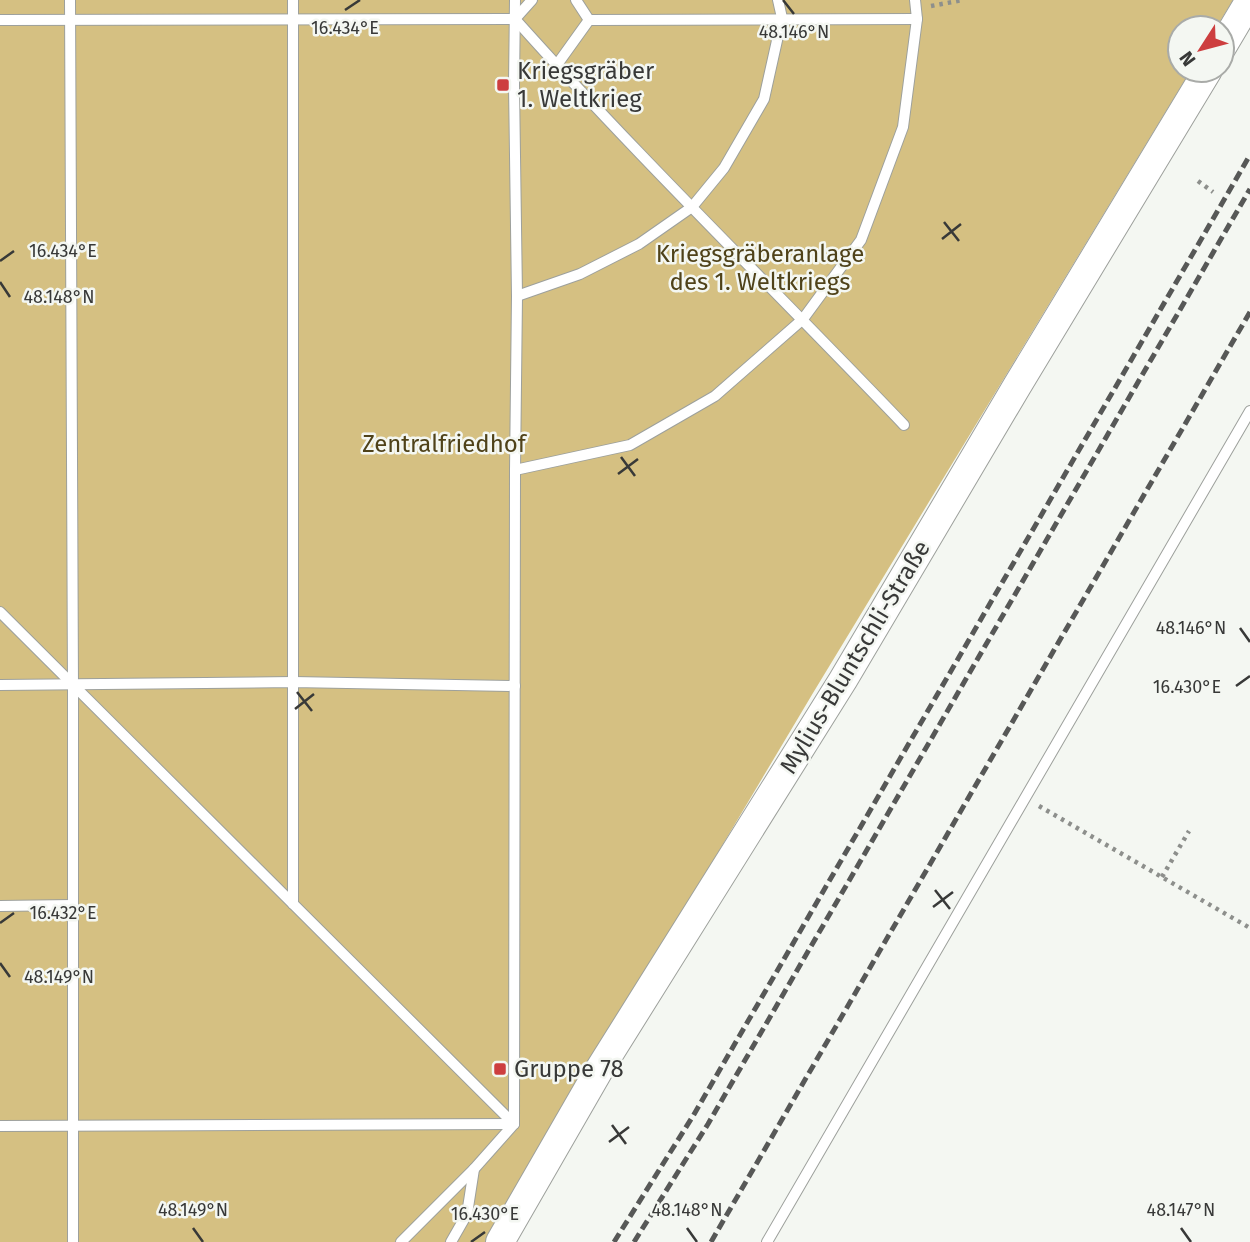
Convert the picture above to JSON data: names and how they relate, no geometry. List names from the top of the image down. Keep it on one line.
{"streets":{"street":["Mylius-Bluntschli-Straße"]},"parks":["Kriegsgräberanlage des 1. Weltkriegs","Zentralfriedhof"],"places":{"transit":["Kriegsgräber 1. Weltkrieg","Gruppe 78"]},"north":"bottom left","coordinates":["16.434°E","48.146°N","48.148°N","16.430°E","16.432°E","48.149°N","48.147°N"]}
